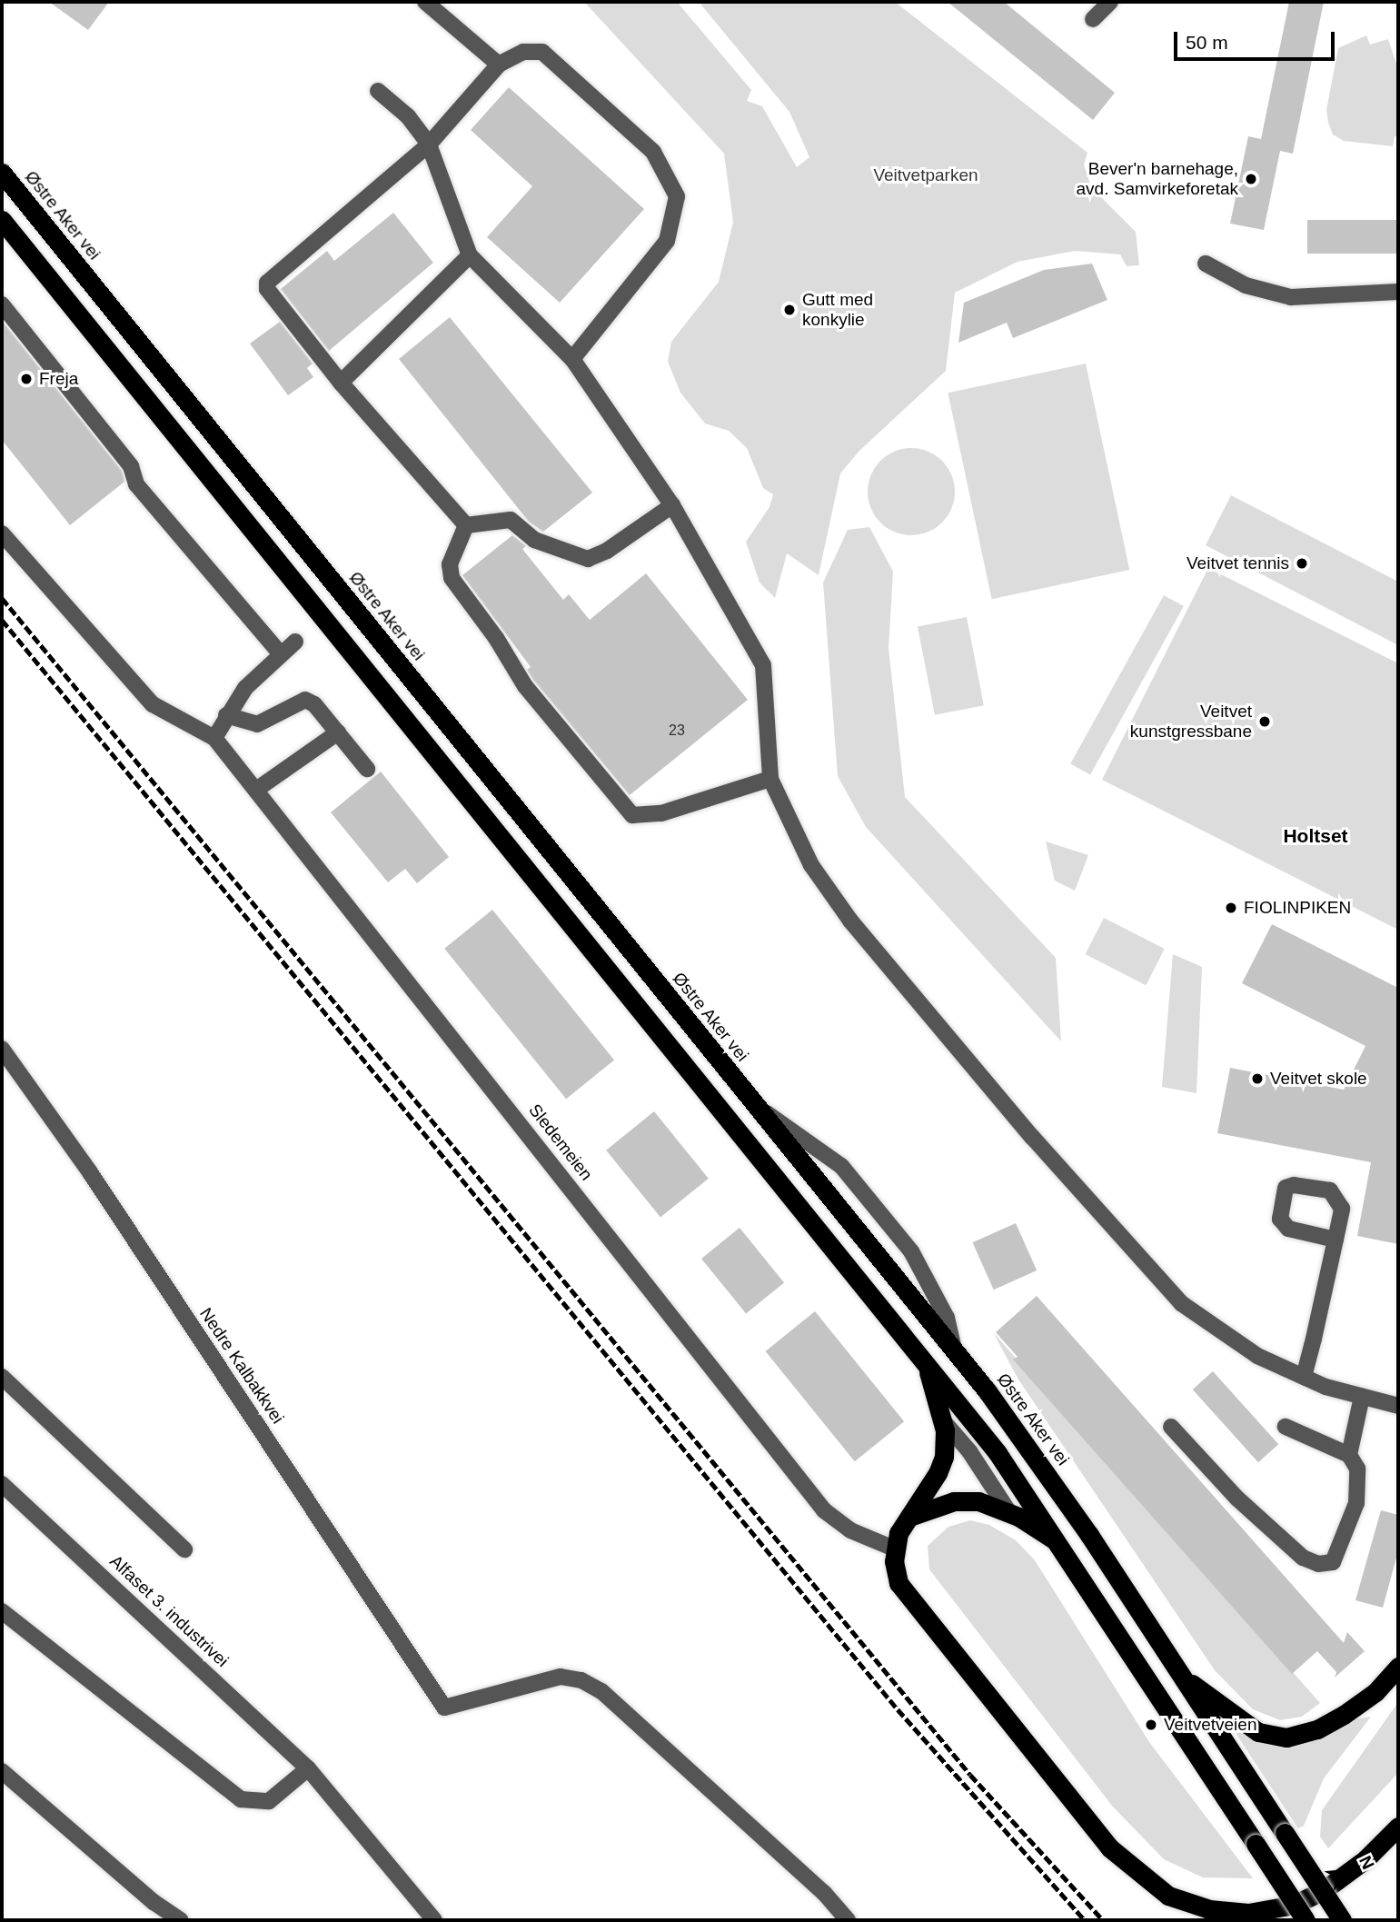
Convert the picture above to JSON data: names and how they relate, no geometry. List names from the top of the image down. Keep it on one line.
{"streets":{"highway":["Østre Aker vei"],"street":["Sledemeien","Nedre Kalbakkvei","Alfaset 3. industrivei"]},"districts":["Holtset"],"parks":["Veitvetparken"],"places":["Bever'n barnehage, avd. Samvirkeforetak","Gutt med konkylie","Freja","Veitvet tennis","Veitvet kunstgressbane","FIOLINPIKEN","Veitvet skole","Veitvetveien"],"house_numbers":["23"],"scale_bar":"50 m","north":"top right"}
